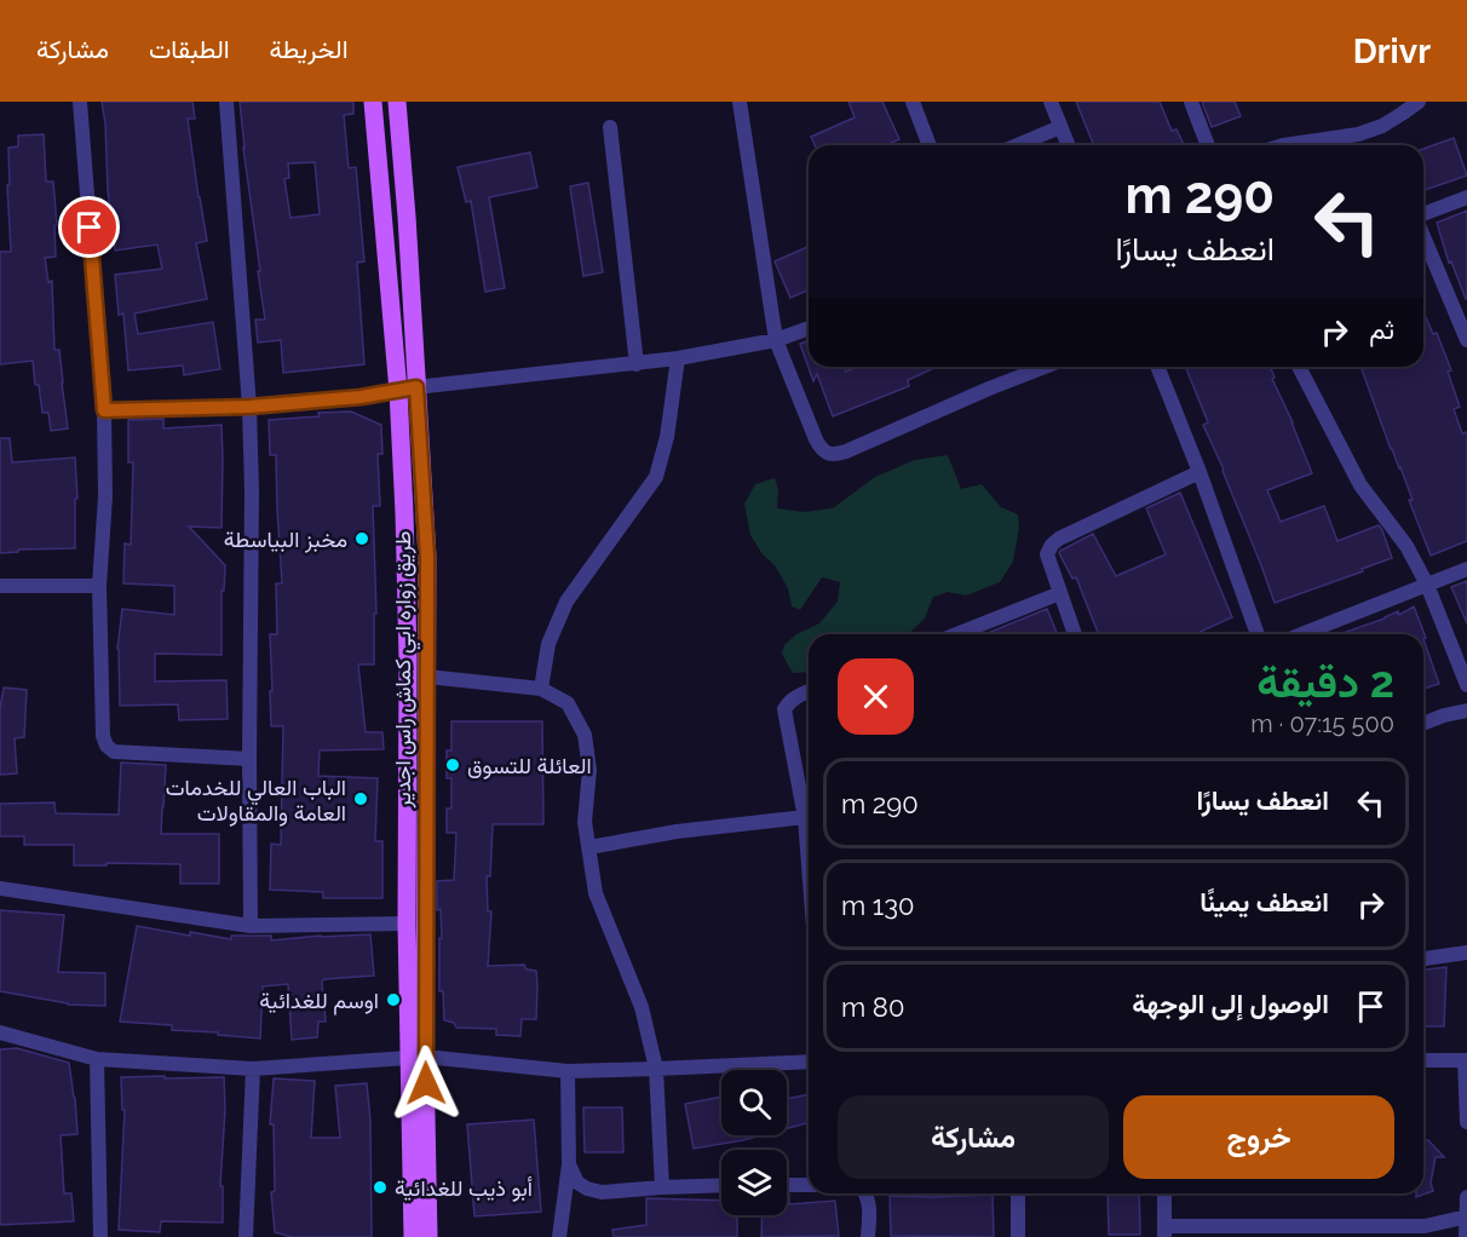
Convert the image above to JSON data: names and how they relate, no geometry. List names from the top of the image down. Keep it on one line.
{"streets":{"main road":["طريق زواره ابي كماش راس اجدير"]},"places":["مخبز البياسطة","العائلة للتسوق","الباب العالي للخدمات العامة والمقاولات","اوسم للغدائية","أبو ذيب للغدائية"],"page":{"header":"Drivr","nav":["الخريطة","الطبقات","مشاركة"],"turn":["290 m","انعطف يسارًا"],"then":"ثم","heading":["2 دقيقة","500 m · 07:15"],"list":[{"name":"انعطف يسارًا","value":"290 m"},{"name":"انعطف يمينًا","value":"130 m"},{"name":"الوصول إلى الوجهة","value":"80 m"}],"buttons":["خروج","مشاركة"]}}
